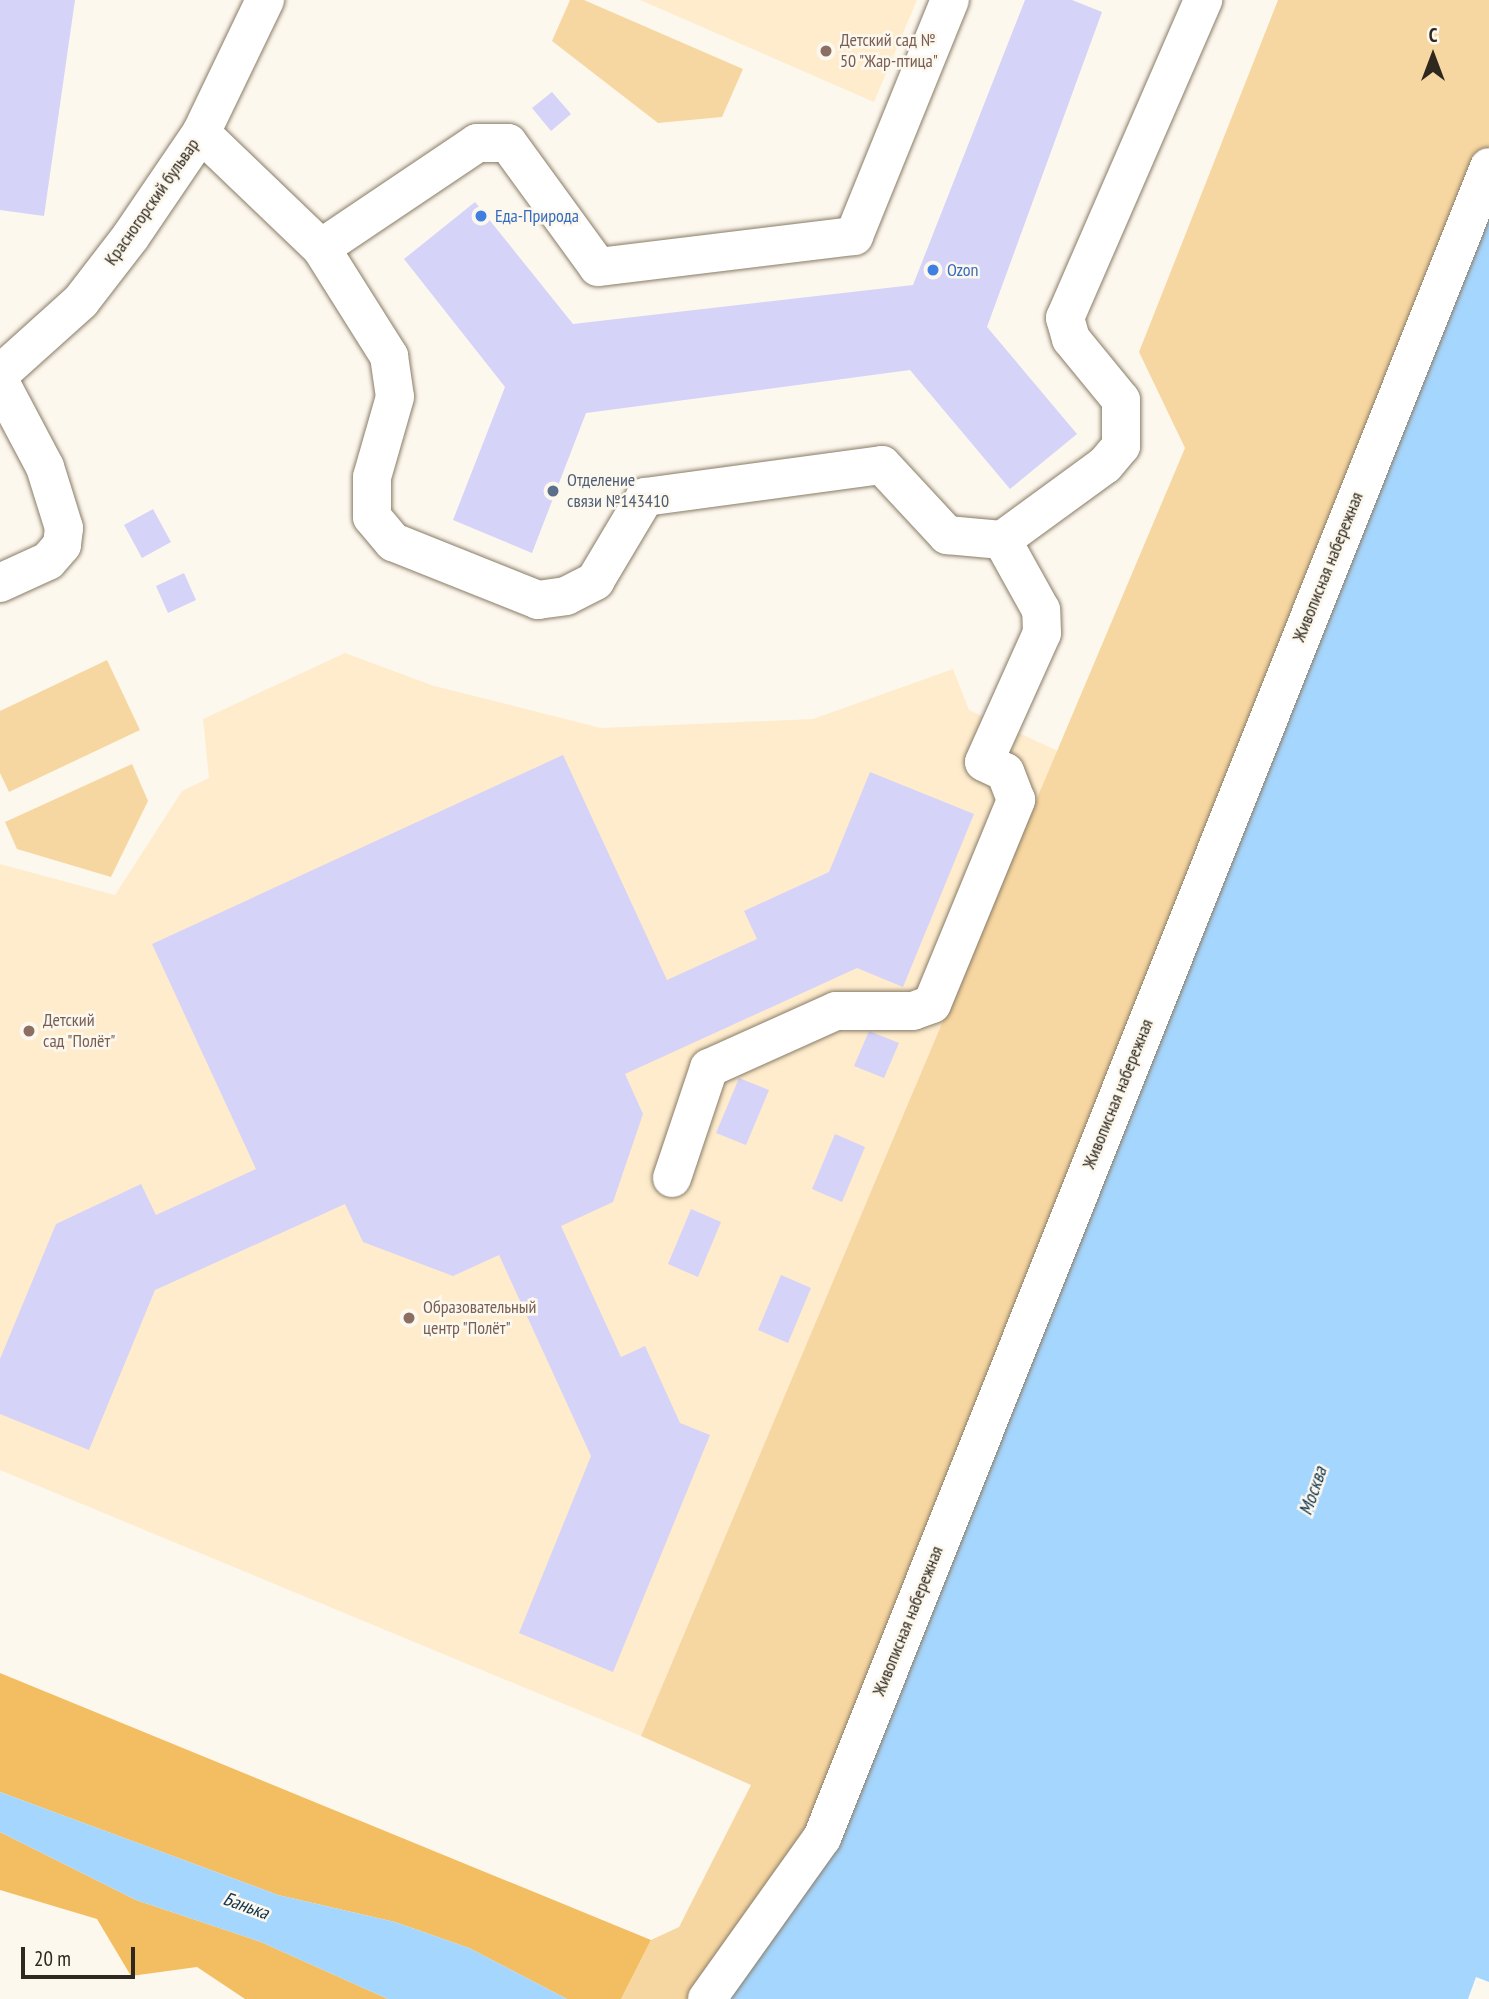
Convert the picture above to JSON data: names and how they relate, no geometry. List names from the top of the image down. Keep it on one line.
{"streets":{"street":["Красногорский бульвар","Живописная набережная"]},"water":["Москва","Банька"],"places":["Детский сад № 50 \"Жар-птица\"","Еда-Природа","Ozon","Отделение связи №143410","Детский сад \"Полёт\"","Образовательный центр \"Полёт\""],"scale_bar":"20 m","north":"top"}
